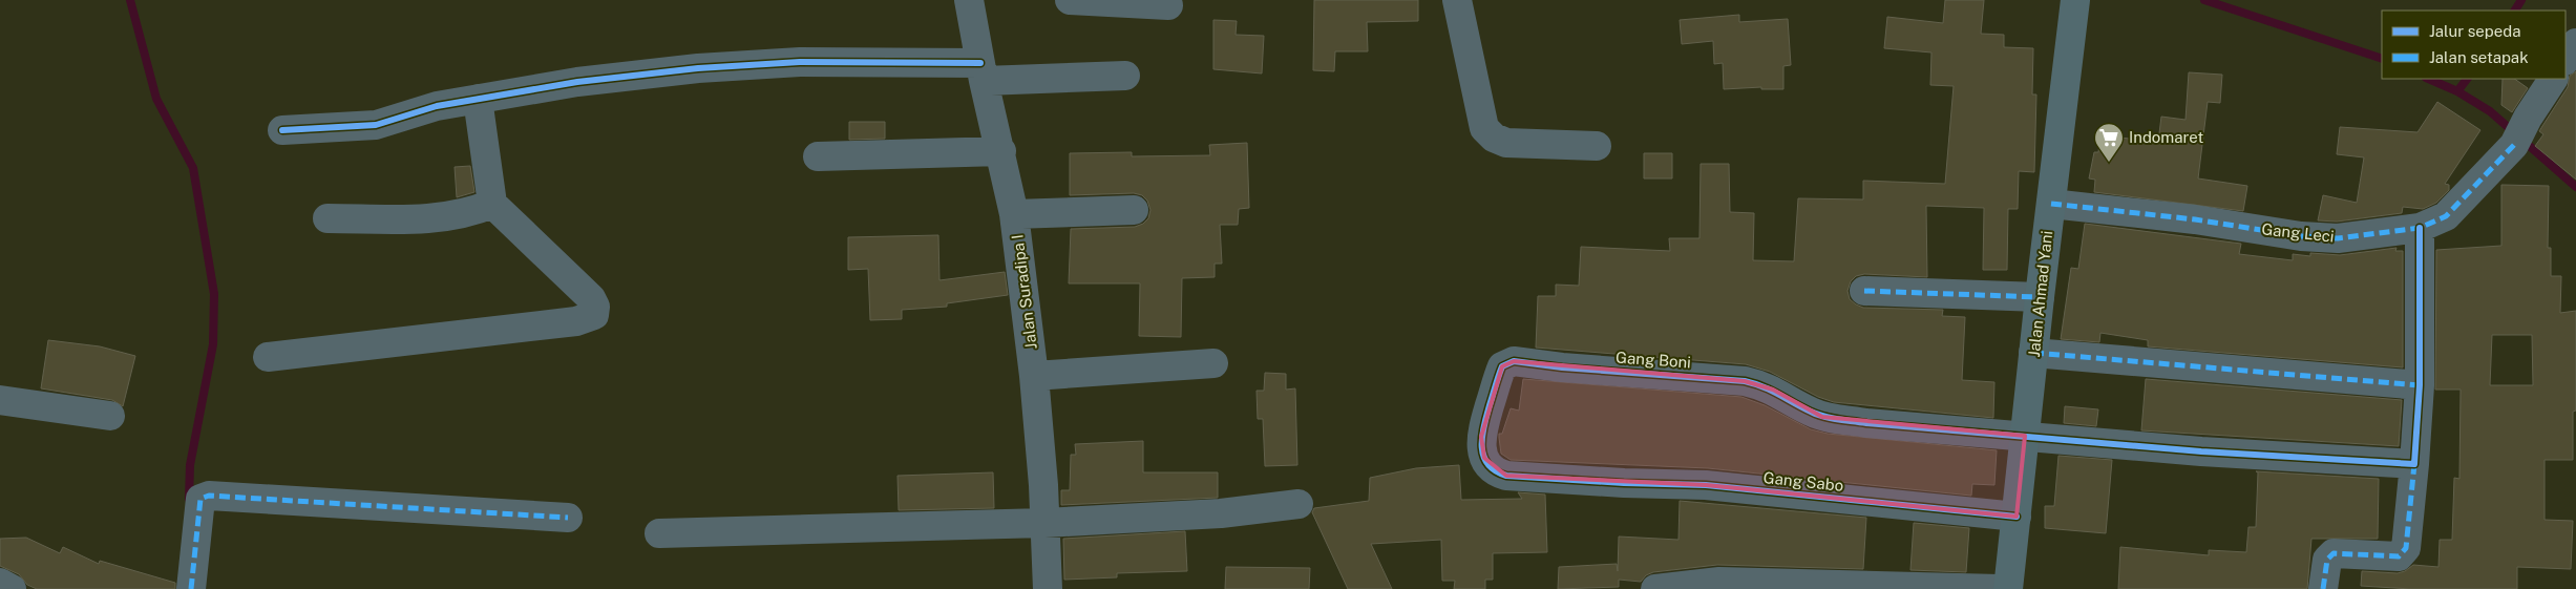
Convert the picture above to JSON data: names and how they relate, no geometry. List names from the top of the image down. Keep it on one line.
{"streets":{"main road":["Jalan Ahmad Yani"],"street":["Gang Leci","Jalan Suradipa I","Gang Boni","Gang Sabo"]},"crossings":[["Gang Leci","Jalan Ahmad Yani"],["Jalan Ahmad Yani","Gang Boni"],["Jalan Ahmad Yani","Gang Sabo"],["Gang Boni","Gang Sabo"]],"places":{"supermarket":["Indomaret"]},"legend":["Jalur sepeda","Jalan setapak"]}
